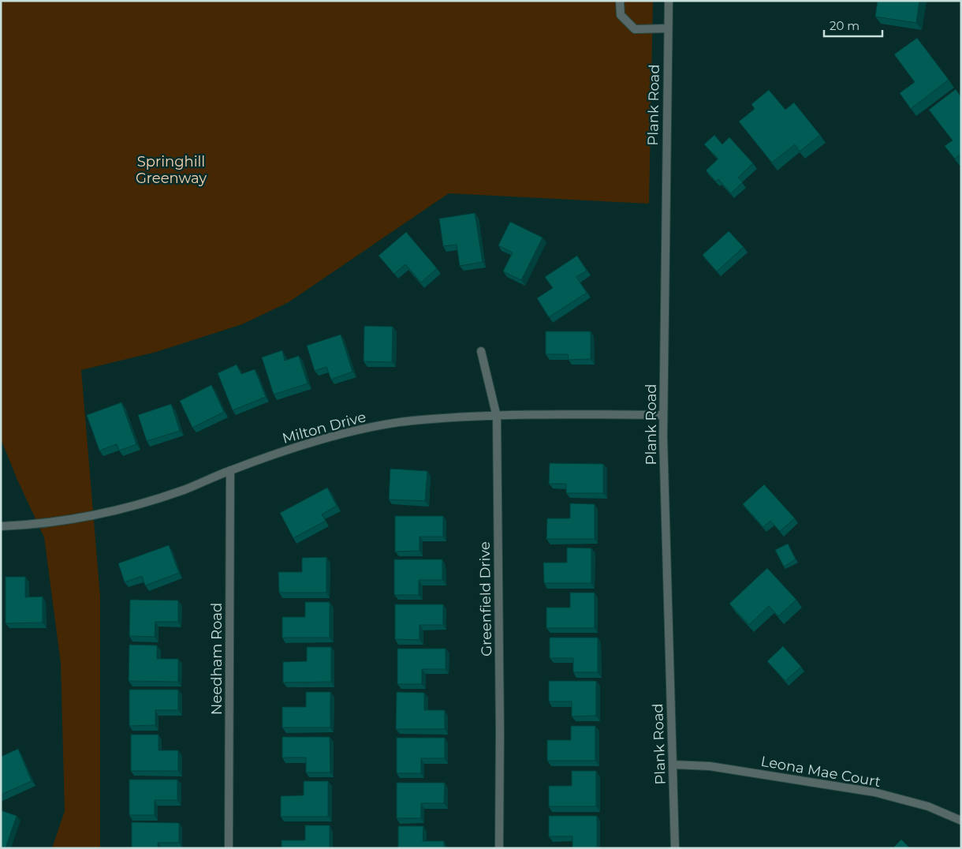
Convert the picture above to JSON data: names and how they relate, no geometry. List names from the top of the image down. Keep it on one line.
{"streets":{"street":["Plank Road","Milton Drive","Greenfield Drive","Needham Road","Leona Mae Court"]},"crossings":[["Plank Road","Milton Drive"],["Plank Road","Leona Mae Court"],["Milton Drive","Greenfield Drive"],["Milton Drive","Needham Road"]],"parks":["Springhill Greenway"],"scale_bar":"20 m"}
